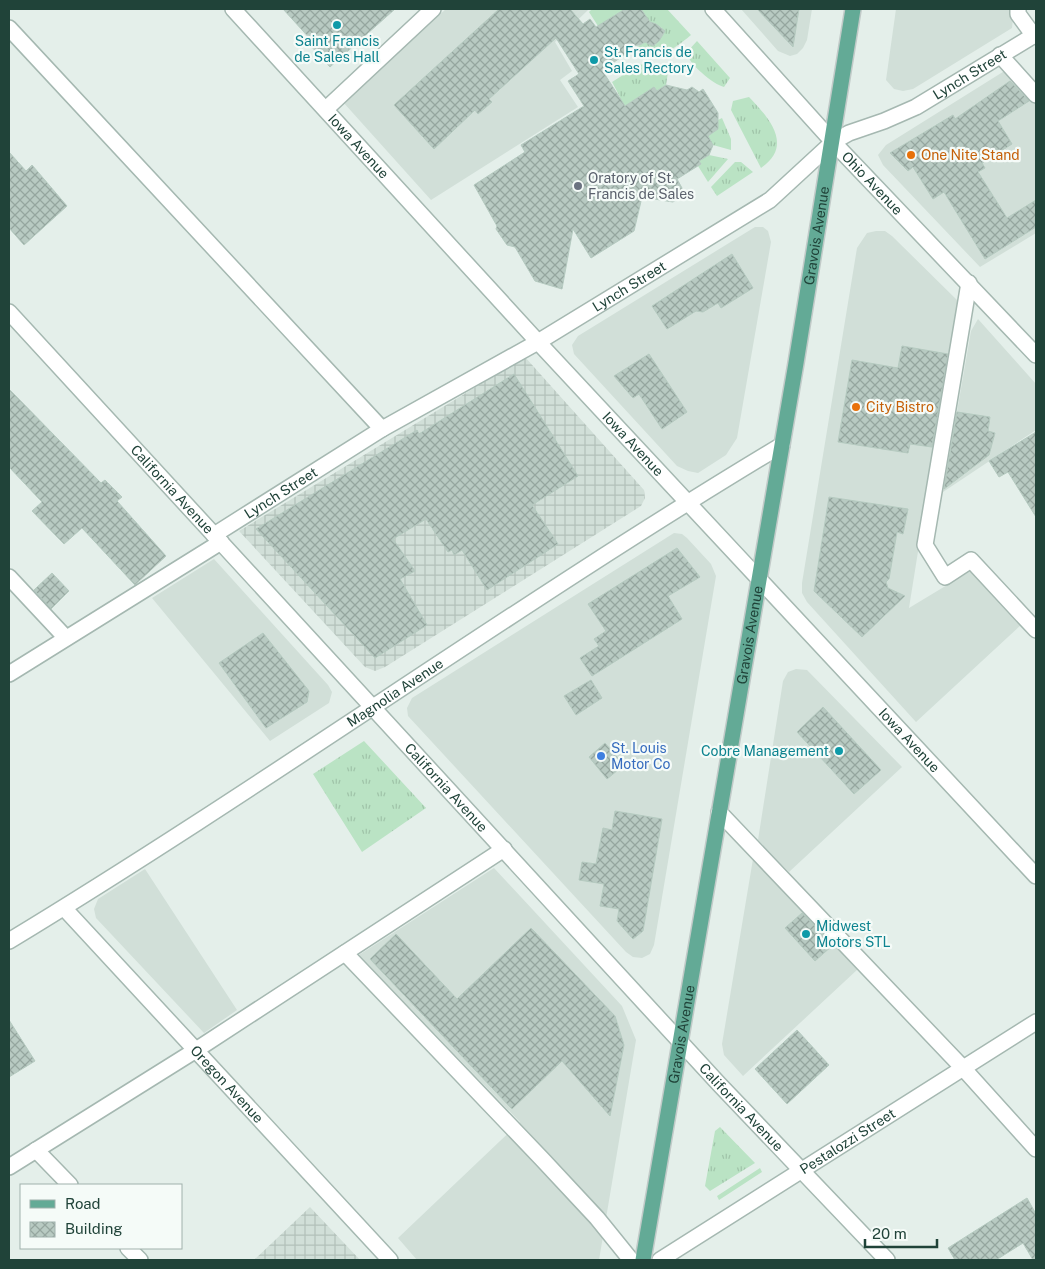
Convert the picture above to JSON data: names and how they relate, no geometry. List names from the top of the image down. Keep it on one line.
{"streets":{"main road":["Gravois Avenue"],"street":["Lynch Street","Iowa Avenue","Ohio Avenue","California Avenue","Magnolia Avenue","Oregon Avenue","Pestalozzi Street"]},"crossings":[["Lynch Street","Iowa Avenue"],["Lynch Street","Ohio Avenue"],["Lynch Street","Gravois Avenue"],["Lynch Street","California Avenue"],["Iowa Avenue","Gravois Avenue"],["Iowa Avenue","Magnolia Avenue"],["Ohio Avenue","Gravois Avenue"],["Gravois Avenue","California Avenue"],["Gravois Avenue","Magnolia Avenue"],["California Avenue","Magnolia Avenue"],["California Avenue","Pestalozzi Street"],["Magnolia Avenue","Oregon Avenue"]],"places":["Saint Francis de Sales Hall","St. Francis de Sales Rectory","One Nite Stand","Oratory of St. Francis de Sales","City Bistro","Cobre Management","St. Louis Motor Co","Midwest Motors STL"],"legend":["Road","Building"],"scale_bar":"20 m"}
